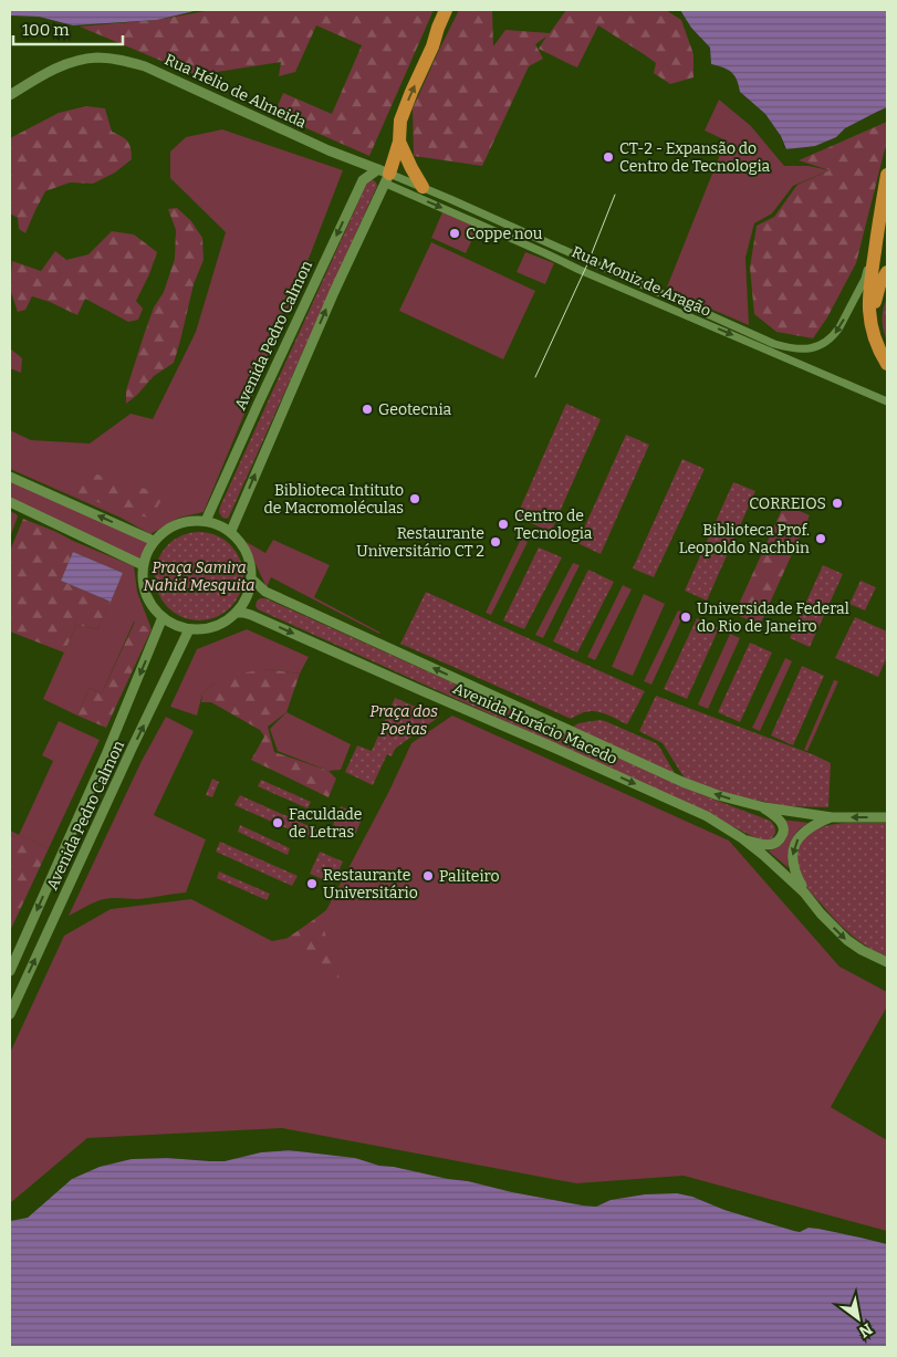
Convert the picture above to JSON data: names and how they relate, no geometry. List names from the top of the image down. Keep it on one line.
{"streets":{"street":["Rua Hélio de Almeida","Rua Moniz de Aragão","Avenida Pedro Calmon","Avenida Horácio Macedo"]},"crossings":[["Rua Hélio de Almeida","Rua Moniz de Aragão"],["Avenida Pedro Calmon","Avenida Horácio Macedo"]],"parks":["Praça Samira Nahid Mesquita","Praça dos Poetas"],"places":["CT-2 - Expansão do Centro de Tecnologia","Coppe nou","Geotecnia","Biblioteca Intituto de Macromoléculas","CORREIOS","Centro de Tecnologia","Biblioteca Prof. Leopoldo Nachbin","Restaurante Universitário CT 2","Universidade Federal do Rio de Janeiro","Faculdade de Letras","Paliteiro","Restaurante Universitário"],"scale_bar":"100 m","north":"bottom right"}
